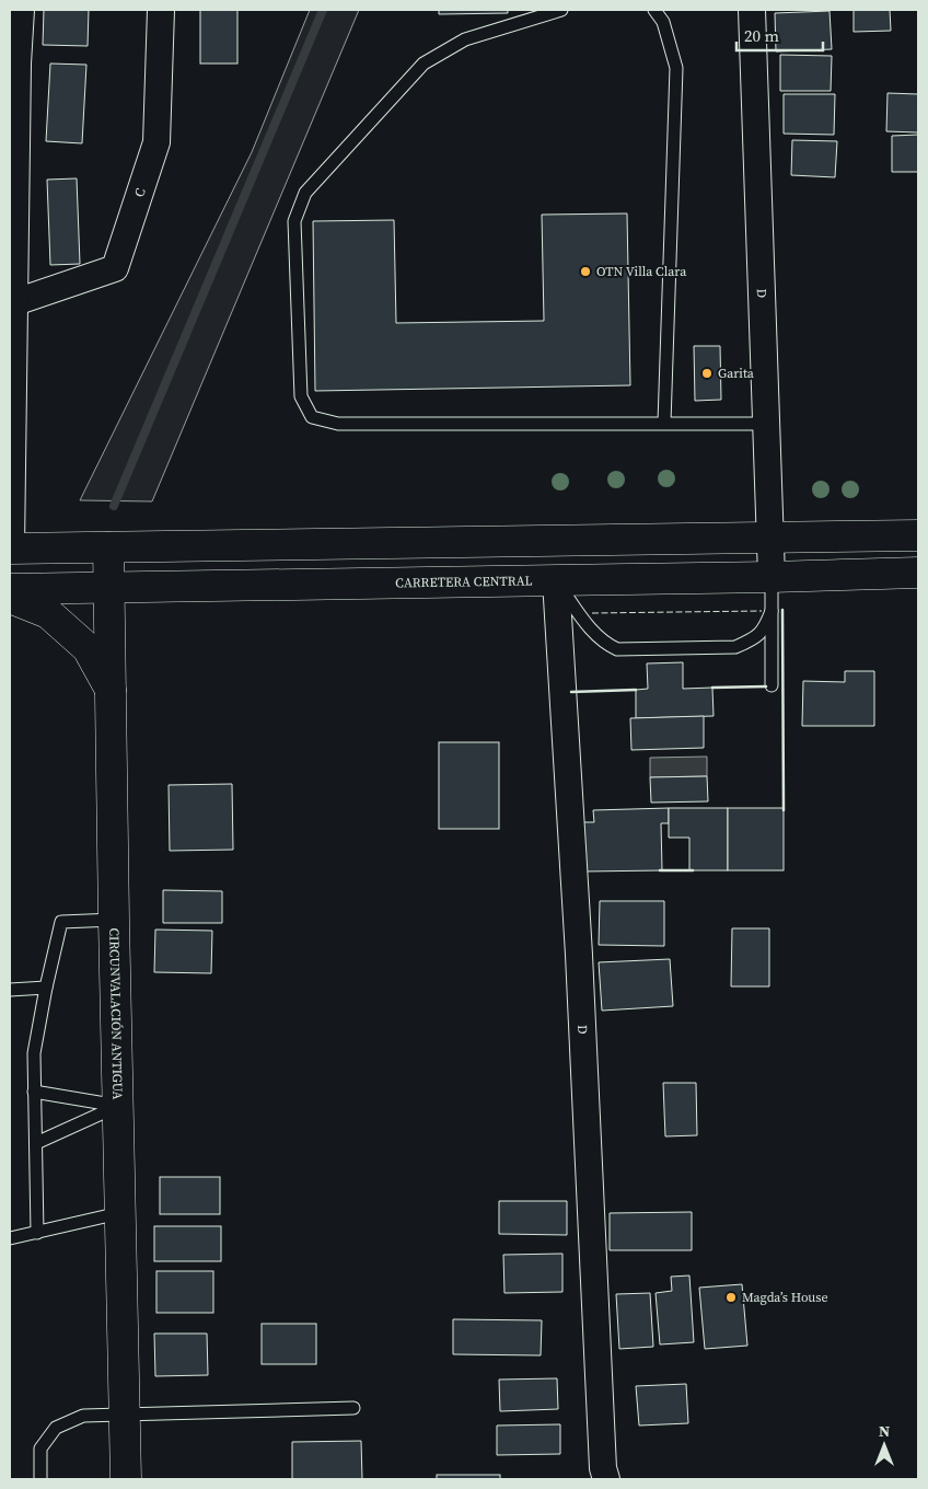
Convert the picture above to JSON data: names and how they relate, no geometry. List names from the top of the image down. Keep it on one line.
{"streets":{"main road":["CARRETERA CENTRAL","CIRCUNVALACIÓN ANTIGUA"],"street":["C","D"]},"crossings":[["D","CARRETERA CENTRAL"],["CARRETERA CENTRAL","CIRCUNVALACIÓN ANTIGUA"]],"places":["OTN Villa Clara","Garita","Magda’s House"],"scale_bar":"20 m","north":"top"}
